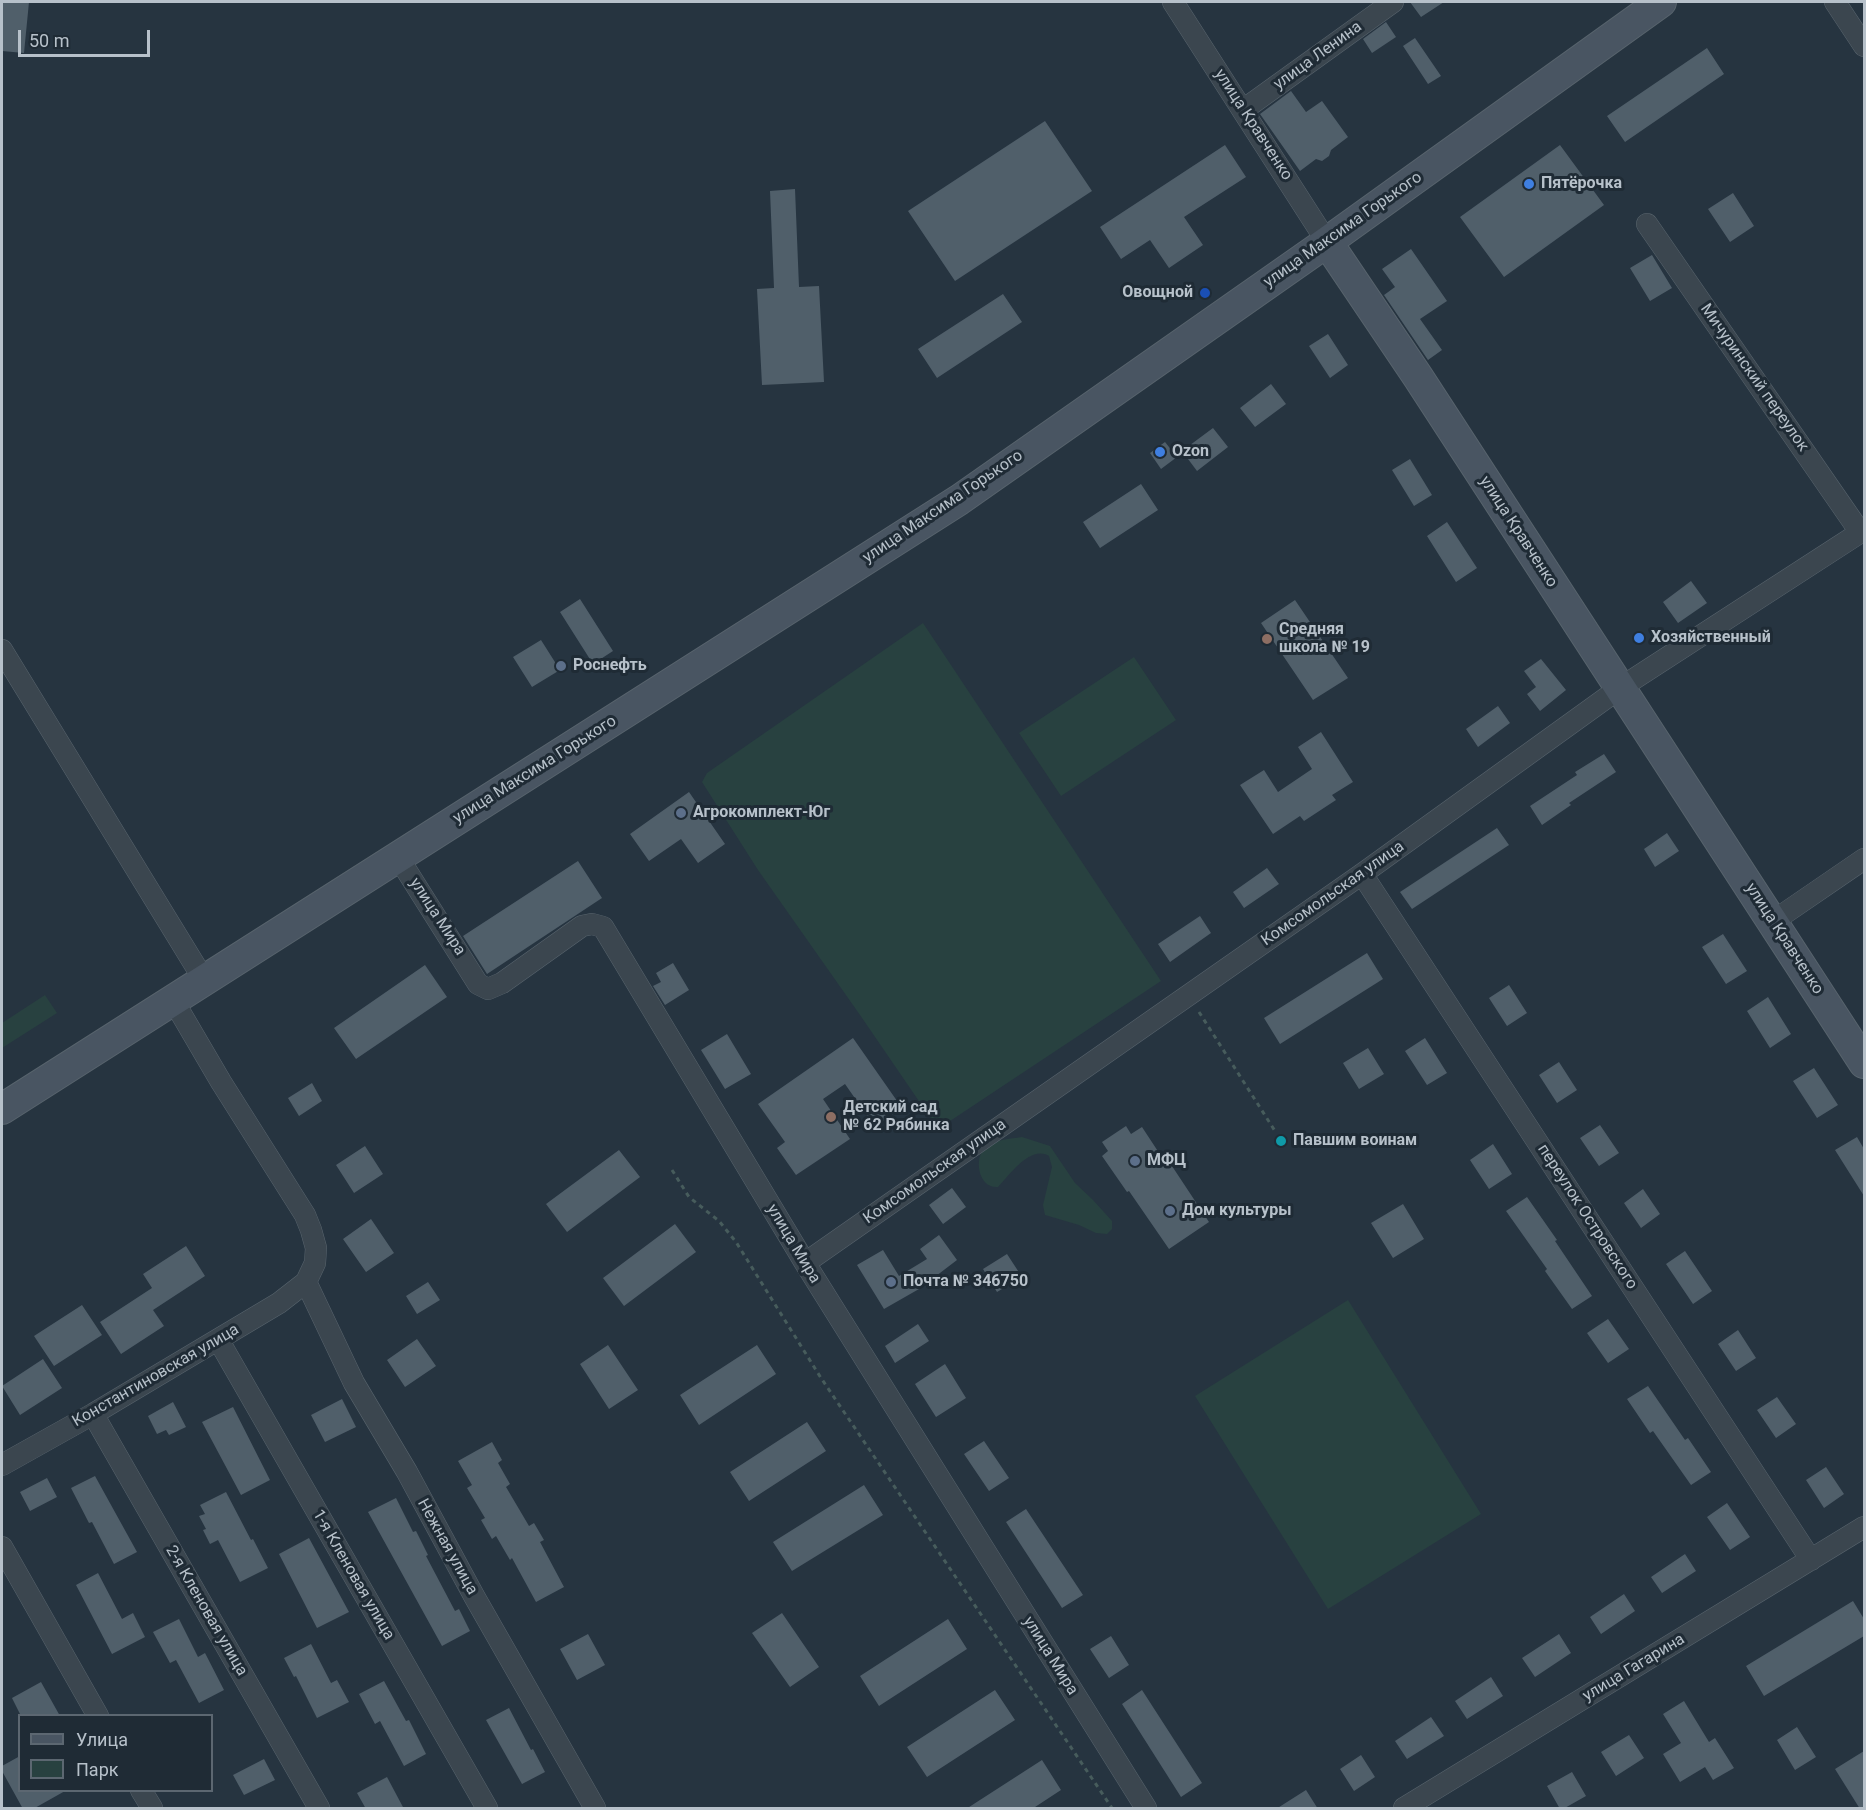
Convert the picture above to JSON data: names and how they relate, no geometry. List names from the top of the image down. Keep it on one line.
{"streets":{"main road":["улица Кравченко","улица Максима Горького"],"street":["улица Ленина","Мичуринский переулок","Комсомольская улица","улица Мира","переулок Островского","Константиновская улица","Нежная улица","1-я Кленовая улица","2-я Кленовая улица","улица Гагарина"]},"crossings":[["улица Ленина","улица Кравченко"],["улица Кравченко","улица Максима Горького"],["улица Кравченко","Комсомольская улица"],["улица Максима Горького","улица Мира"],["Мичуринский переулок","Комсомольская улица"],["Комсомольская улица","улица Мира"],["Комсомольская улица","переулок Островского"],["переулок Островского","улица Гагарина"],["Константиновская улица","Нежная улица"],["Константиновская улица","1-я Кленовая улица"],["Константиновская улица","2-я Кленовая улица"]],"places":["Пятёрочка","Овощной","Ozon","Хозяйственный","Средняя школа № 19","Роснефть","Агрокомплект-Юг","Детский сад № 62 Рябинка","Павшим воинам","МФЦ","Дом культуры","Почта № 346750"],"legend":["Улица","Парк"],"scale_bar":"50 m"}
